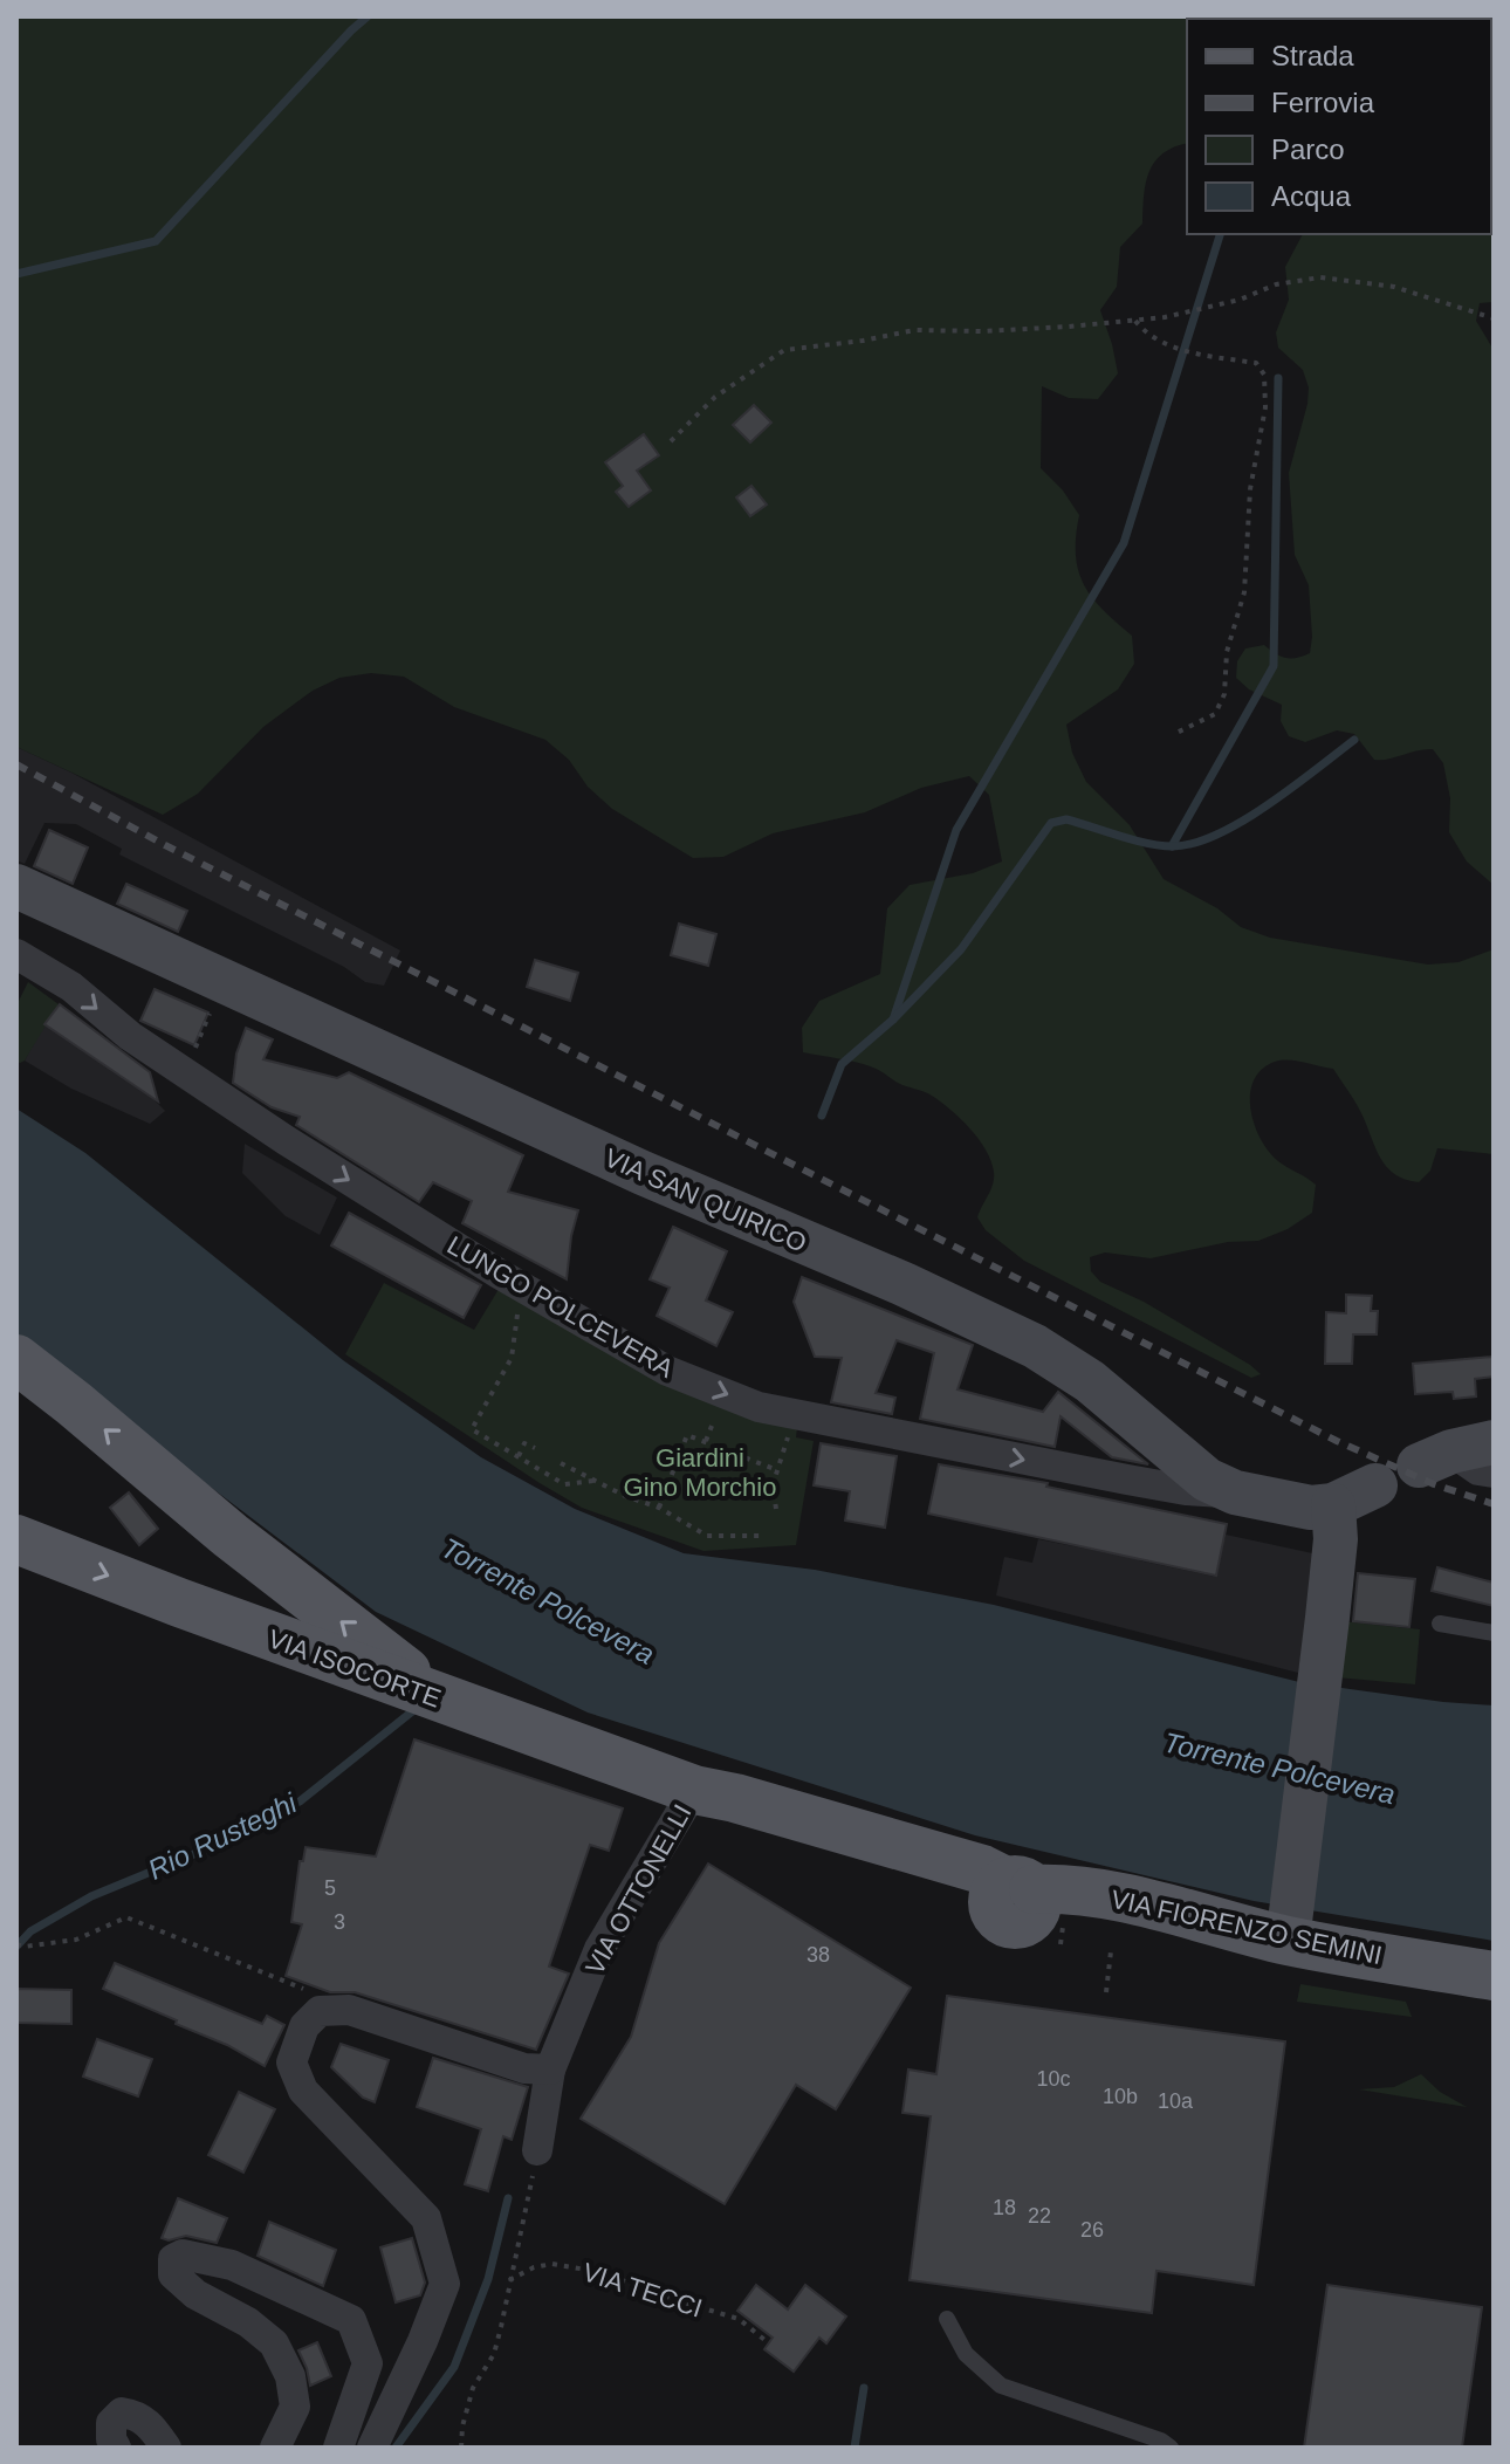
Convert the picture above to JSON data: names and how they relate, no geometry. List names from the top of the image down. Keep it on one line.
{"streets":{"main road":["VIA SAN QUIRICO","VIA ISOCORTE","VIA FIORENZO SEMINI"],"street":["LUNGO POLCEVERA","VIA OTTONELLI"],"path":["VIA TECCI"]},"crossings":[["VIA SAN QUIRICO","LUNGO POLCEVERA"],["VIA ISOCORTE","VIA OTTONELLI"],["VIA ISOCORTE","VIA FIORENZO SEMINI"],["VIA OTTONELLI","VIA FIORENZO SEMINI"]],"one_way":["LUNGO POLCEVERA"],"water":["Torrente Polcevera","Rio Rusteghi"],"parks":["Giardini Gino Morchio"],"house_numbers":["5","3","38","10c","10b","10a","18","22","26"],"legend":["Strada","Ferrovia","Parco","Acqua"]}
